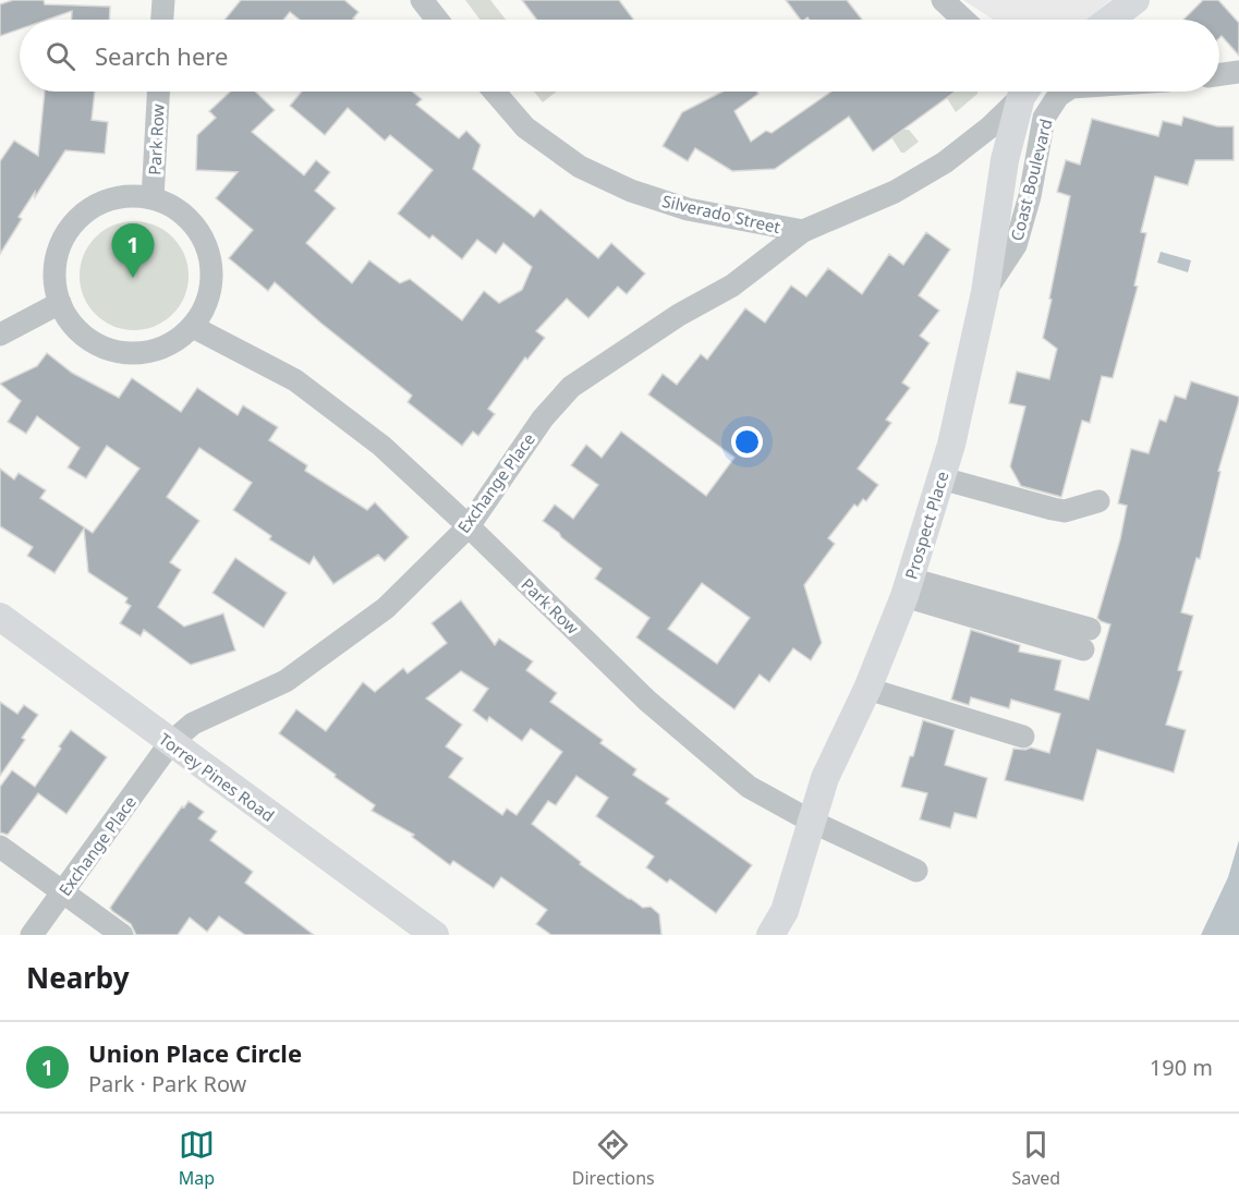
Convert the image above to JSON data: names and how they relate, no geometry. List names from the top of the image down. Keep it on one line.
{"streets":{"main road":["Prospect Place","Torrey Pines Road"],"street":["Park Row","Coast Boulevard","Silverado Street","Exchange Place"]},"crossings":[["Park Row","Exchange Place"],["Park Row","Prospect Place"],["Coast Boulevard","Prospect Place"],["Silverado Street","Exchange Place"],["Exchange Place","Torrey Pines Road"]],"page":{"search":"Search here","pins":"1","heading":"Nearby","list":[{"mark":"1","name":"Union Place Circle","note":"Park · Park Row","value":"190 m"}],"nav":["Map","Directions","Saved"]}}
